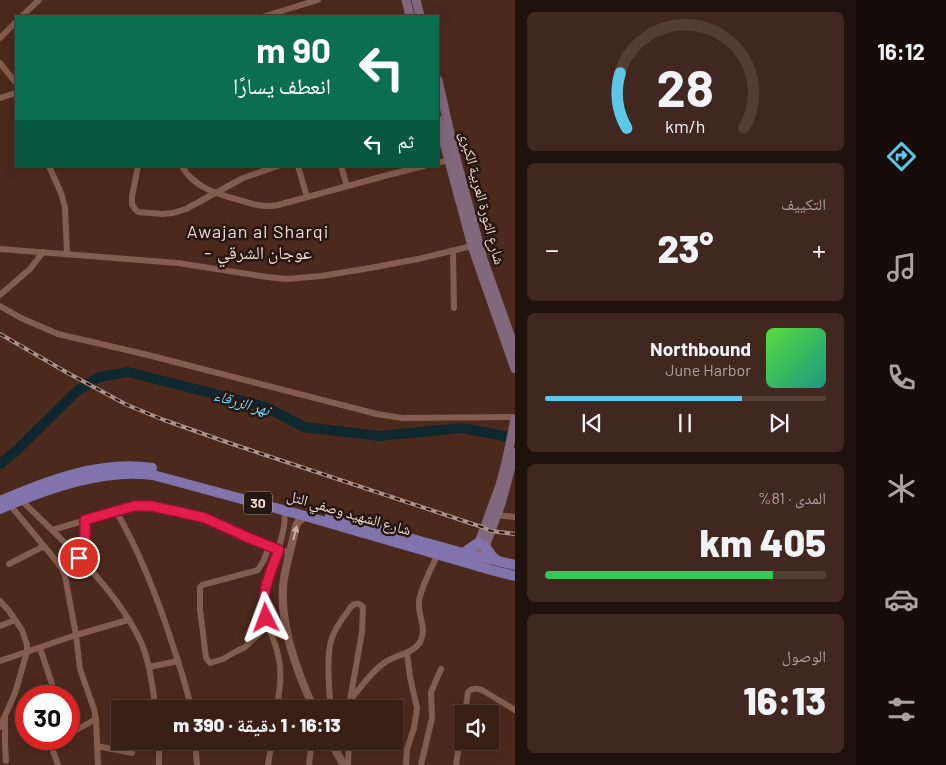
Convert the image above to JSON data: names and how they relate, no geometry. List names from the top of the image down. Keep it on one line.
{"streets":{"main road":["شارع الثورة العربية الكبرى","30","شارع الشهيد وصفي التل"]},"districts":["Awajan al Sharqi - عوجان الشرقي"],"water":["نهر الزرقاء"],"page":{"tabs":"16:12","turn":["90 m","انعطف يسارًا"],"then":"ثم","tile":["التكييف",["المدى · 81%","405 km"],["الوصول","16:13"]],"heat":["−","23°","+"],"song":["Northbound","June Harbor"],"limit":"30","trip":"16:13 · 1 دقيقة · 390 m","gauge":["28","km/h"]}}
